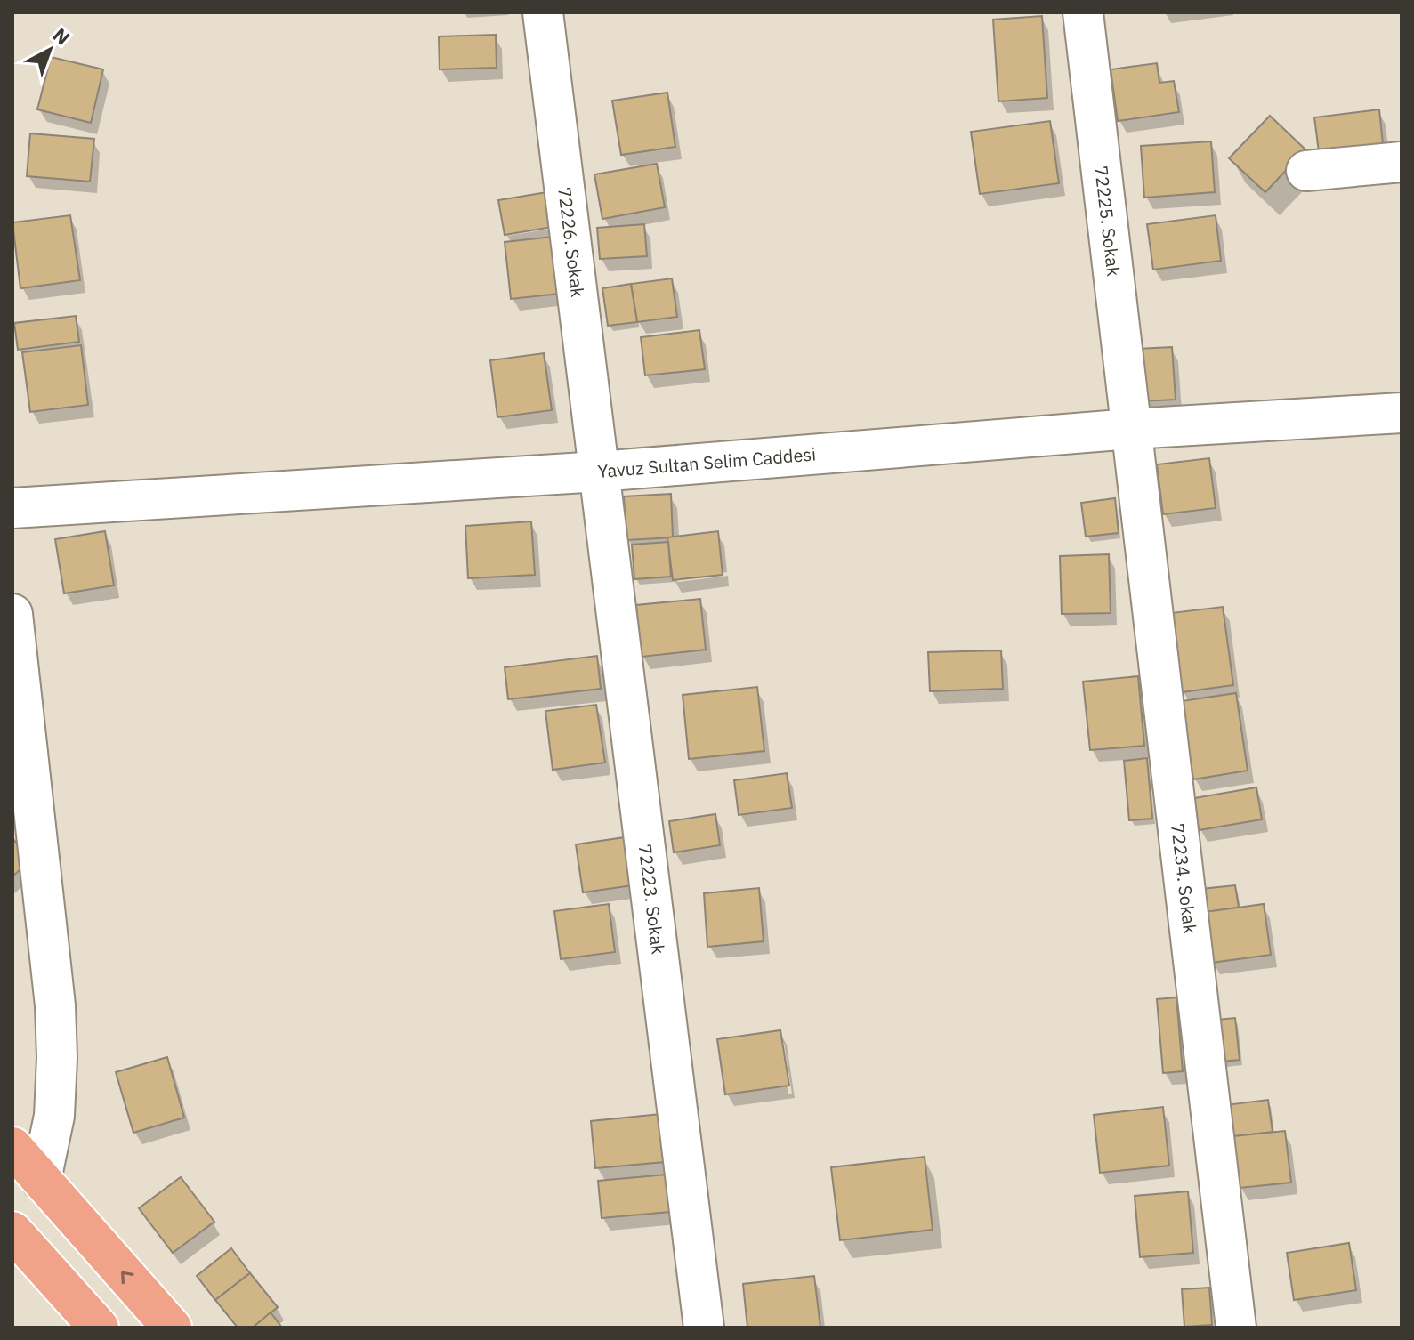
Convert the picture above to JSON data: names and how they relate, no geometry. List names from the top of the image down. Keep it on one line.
{"streets":{"street":["72225. Sokak","72226. Sokak","Yavuz Sultan Selim Caddesi","72234. Sokak","72223. Sokak"]},"crossings":[["72225. Sokak","Yavuz Sultan Selim Caddesi"],["72225. Sokak","72234. Sokak"],["72226. Sokak","Yavuz Sultan Selim Caddesi"],["72226. Sokak","72223. Sokak"],["Yavuz Sultan Selim Caddesi","72234. Sokak"],["Yavuz Sultan Selim Caddesi","72223. Sokak"]],"north":"top right"}
